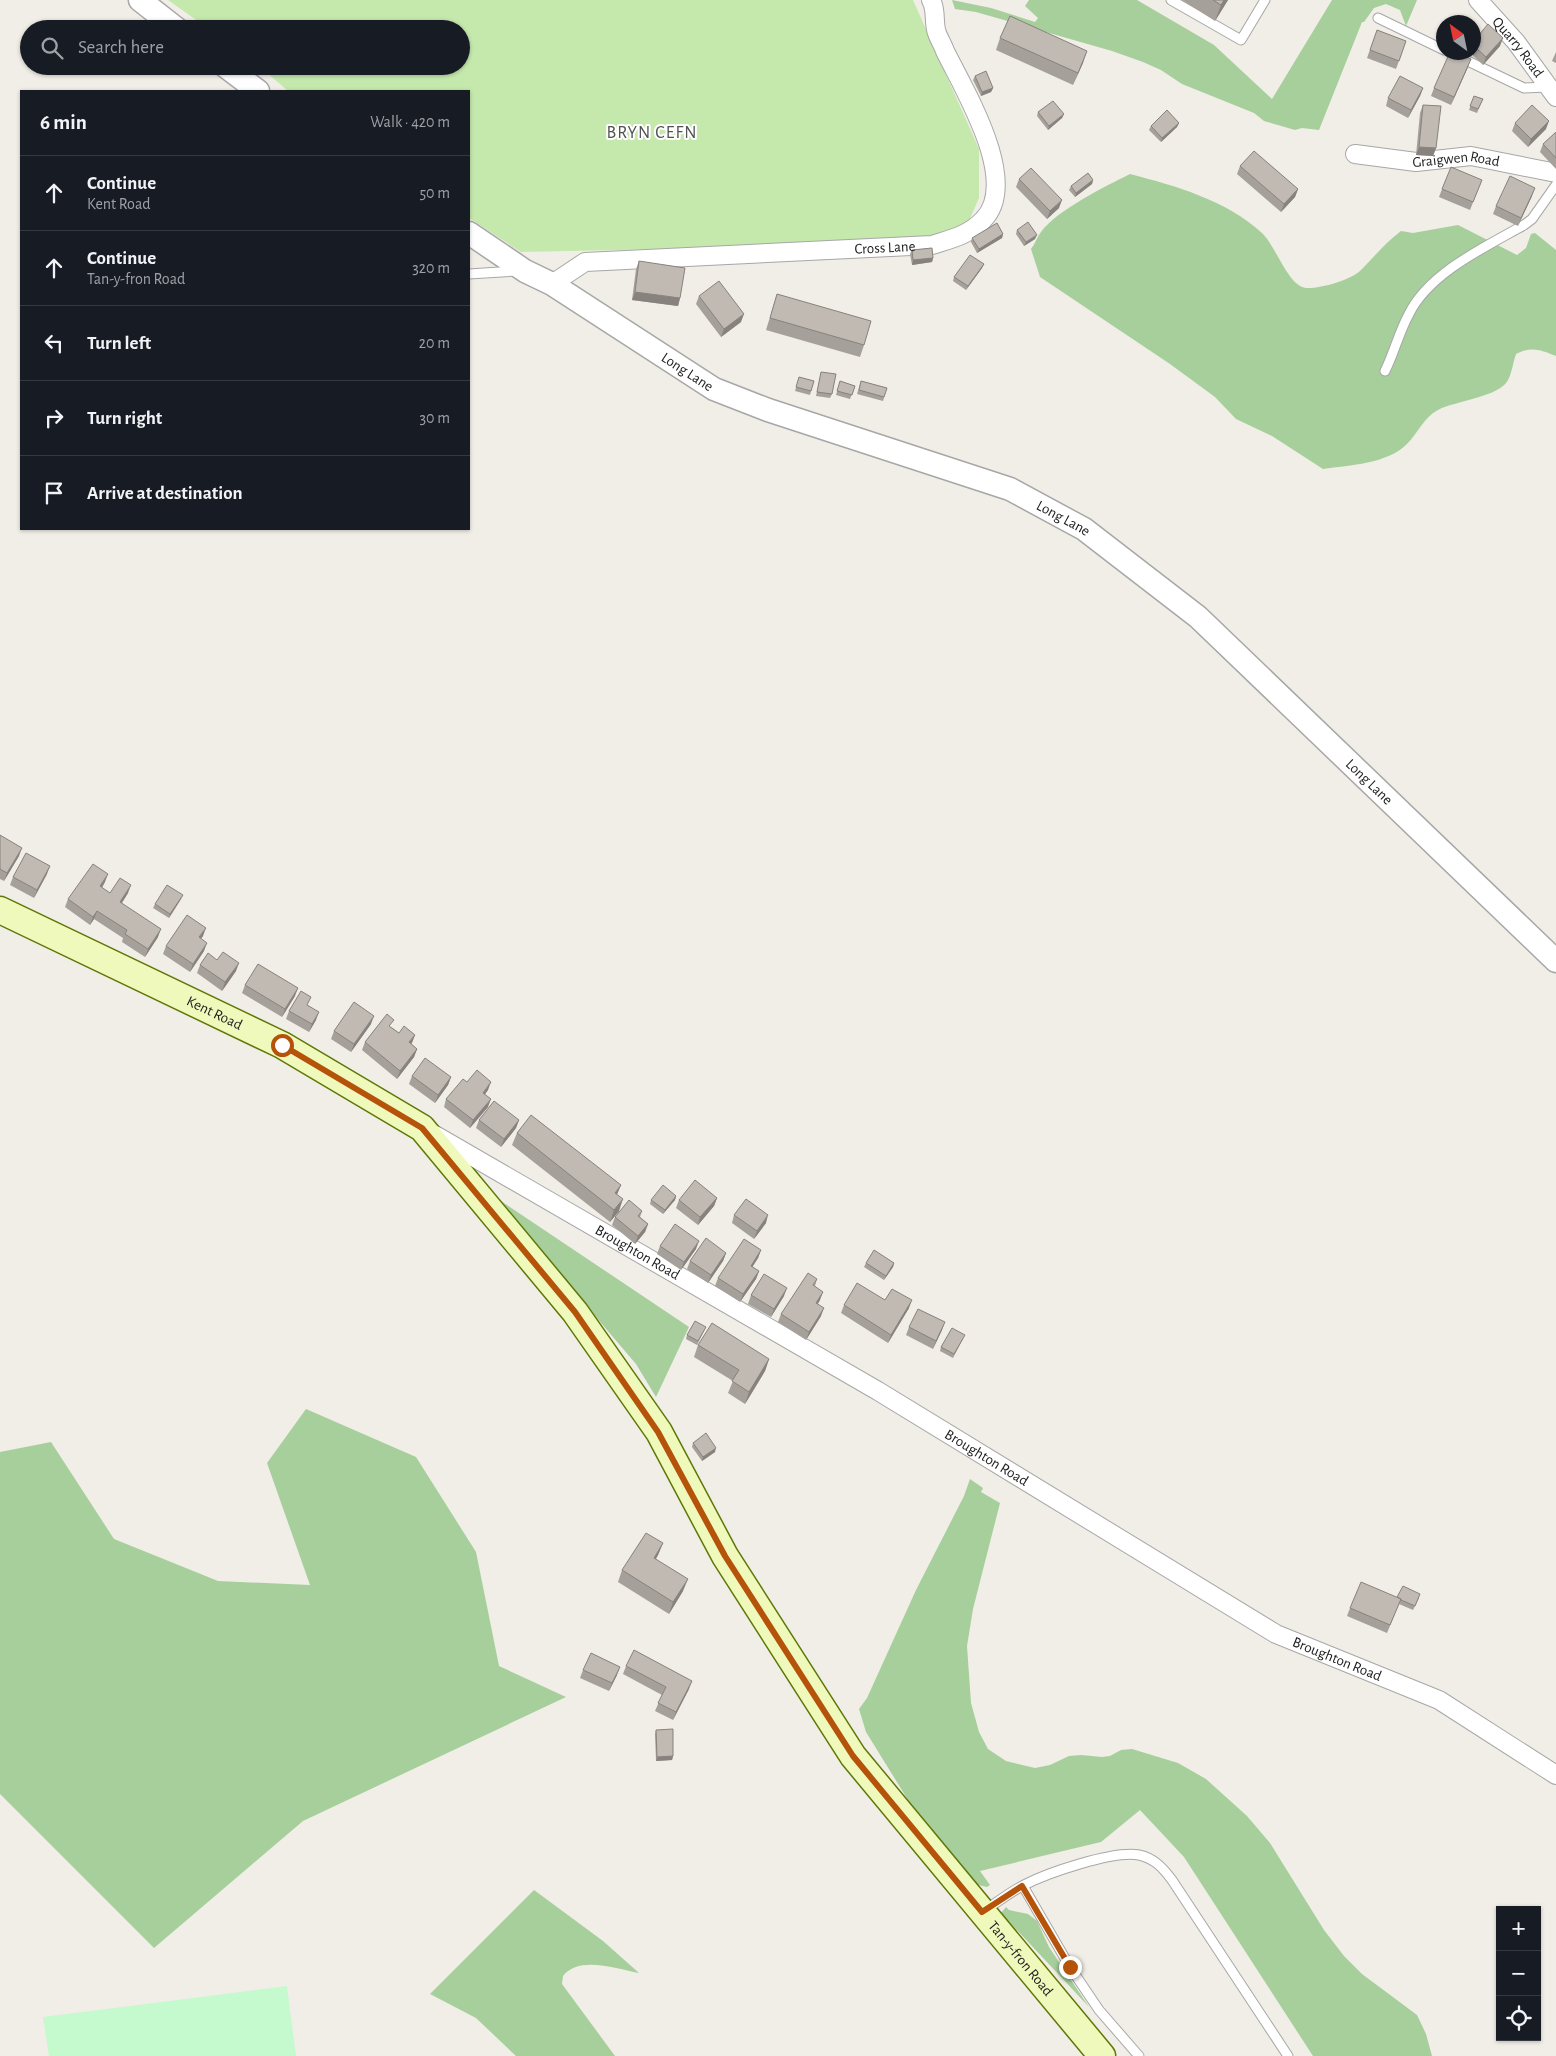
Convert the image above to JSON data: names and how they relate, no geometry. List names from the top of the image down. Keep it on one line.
{"streets":{"main road":["Kent Road","Tan-y-fron Road"],"street":["Quarry Road","Graigwen Road","Cross Lane","Long Lane","Broughton Road"]},"crossings":[["Cross Lane","Long Lane"],["Kent Road","Broughton Road"],["Kent Road","Tan-y-fron Road"],["Broughton Road","Tan-y-fron Road"]],"districts":["BRYN CEFN"],"north":"top left","page":{"search":"Search here","heading":["6 min","Walk · 420 m"],"list":[["Continue","Kent Road","50 m"],["Continue","Tan-y-fron Road","320 m"],["Turn left","20 m"],["Turn right","30 m"],"Arrive at destination"],"map_buttons":["+","−"]}}
